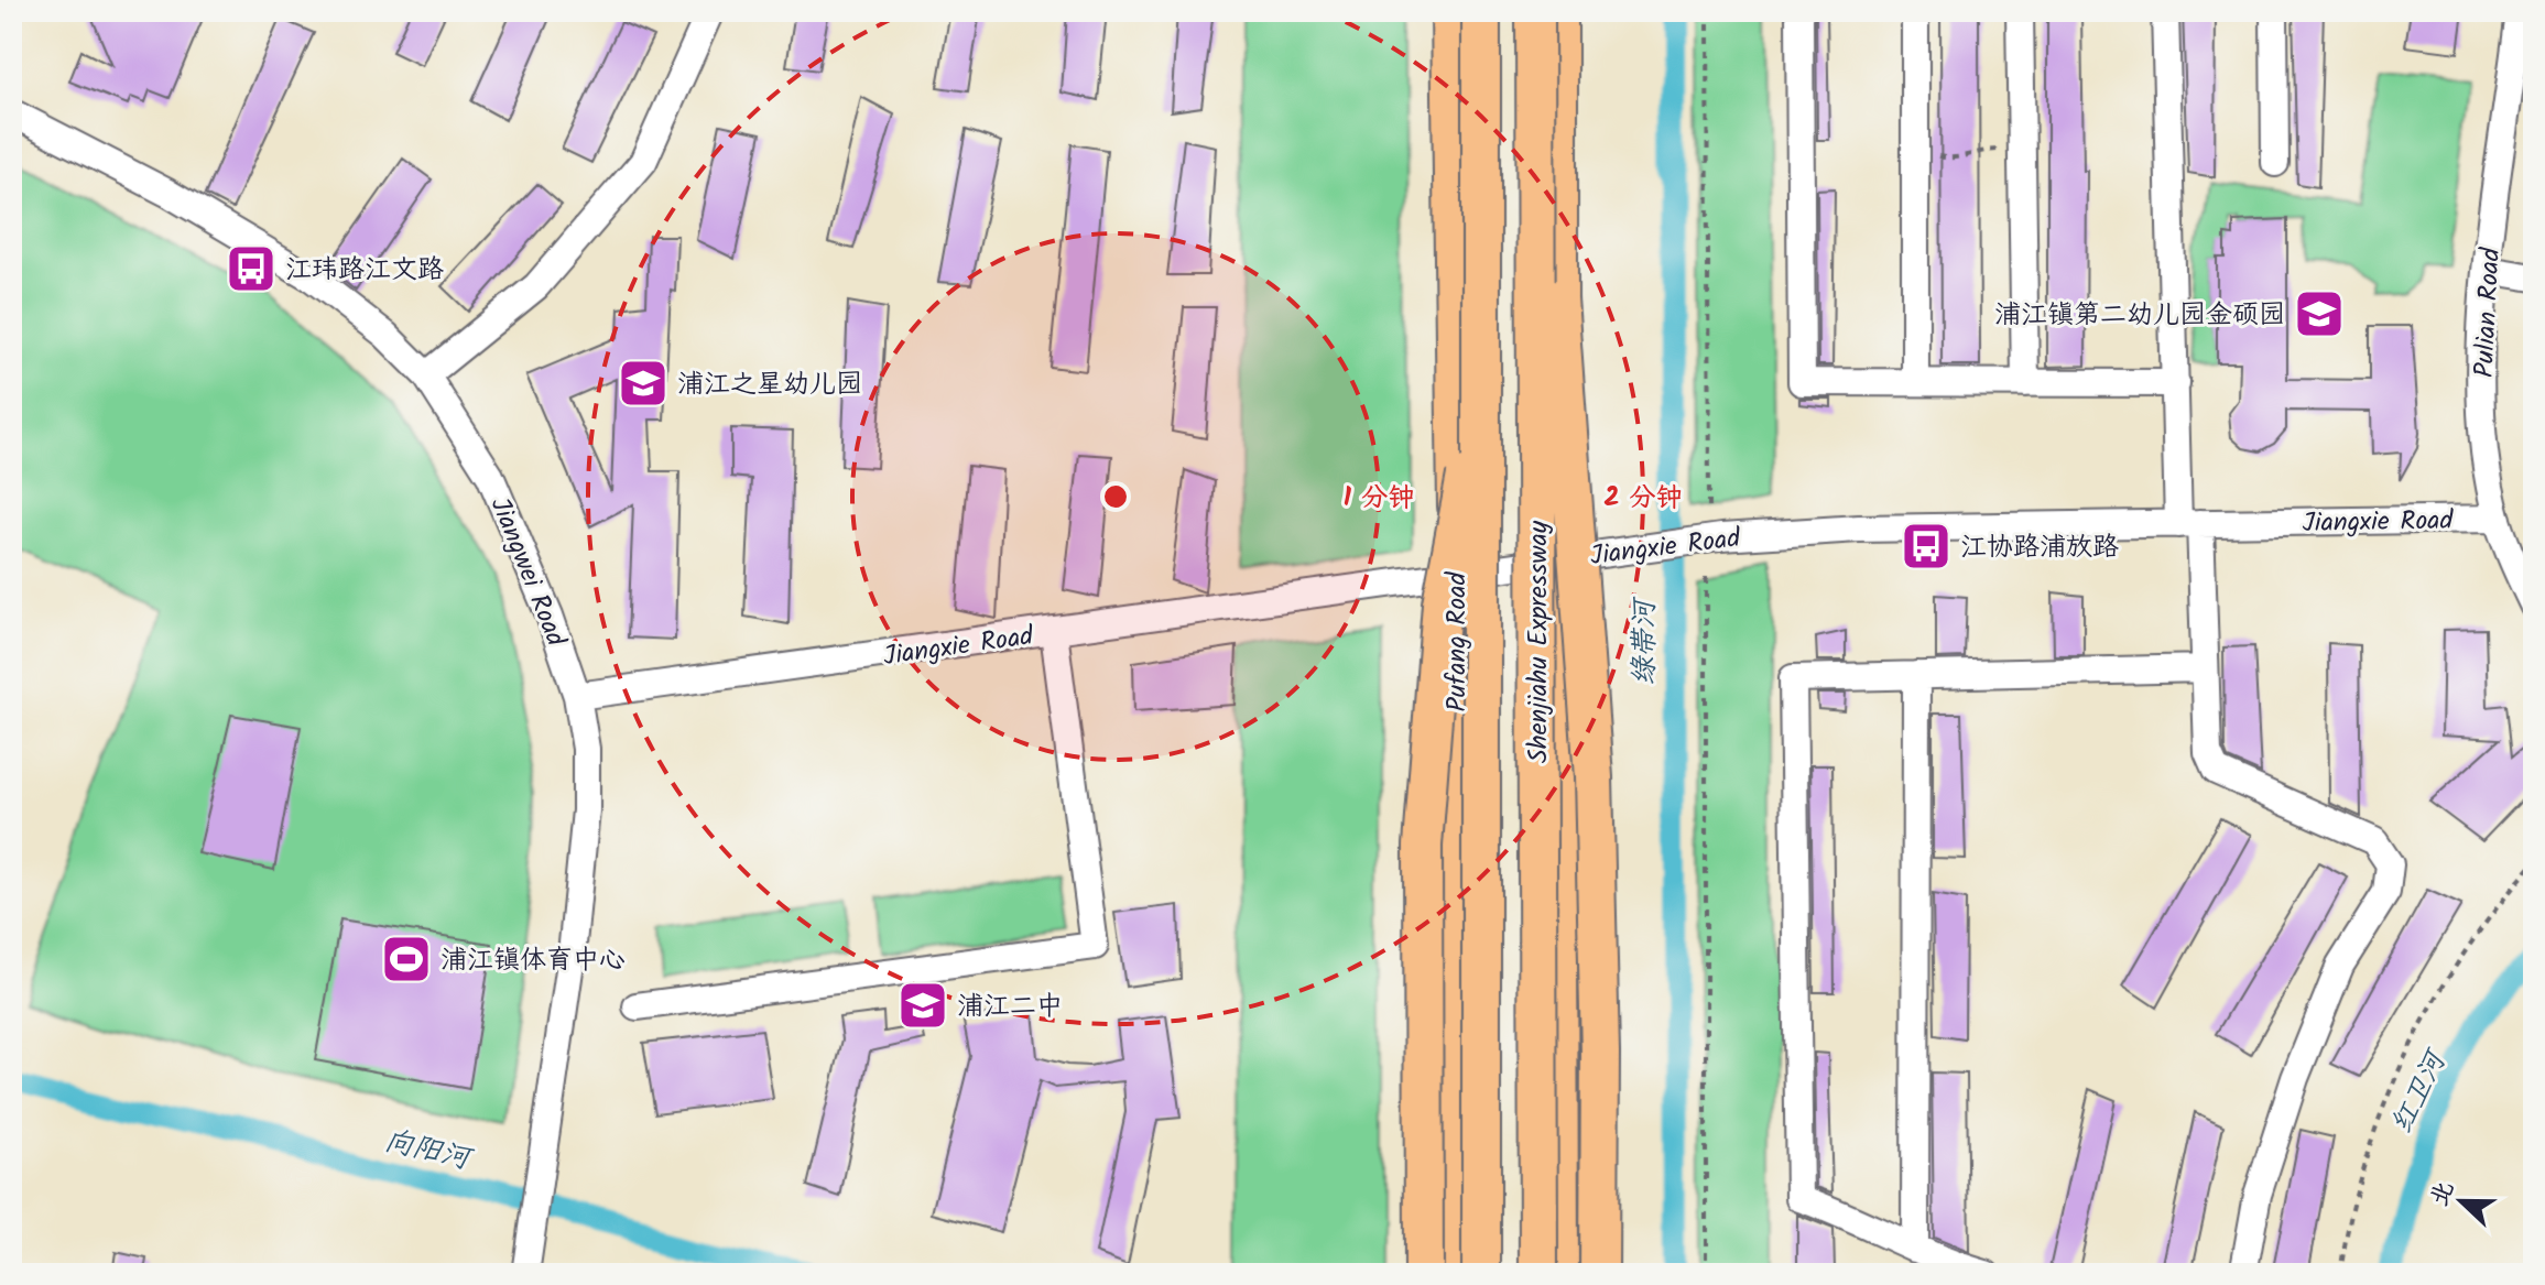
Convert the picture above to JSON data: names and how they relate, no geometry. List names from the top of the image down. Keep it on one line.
{"streets":{"highway":["Shenjiahu Expressway"],"main road":["Pufang Road"],"street":["Pulian Road","Jiangxie Road","Jiangwei Road"]},"crossings":[["Pulian Road","Jiangxie Road"],["Jiangxie Road","Jiangwei Road"],["Jiangxie Road","Pufang Road"]],"water":["绿带河","红卫河","向阳河"],"places":{"bus stop":["江玮路江文路","江协路浦放路"],"school or university":["浦江镇第二幼儿园金硕园","浦江之星幼儿园","浦江二中"],"sports":["浦江镇体育中心"]},"north":"left","rings":["1 分钟","2 分钟"]}
